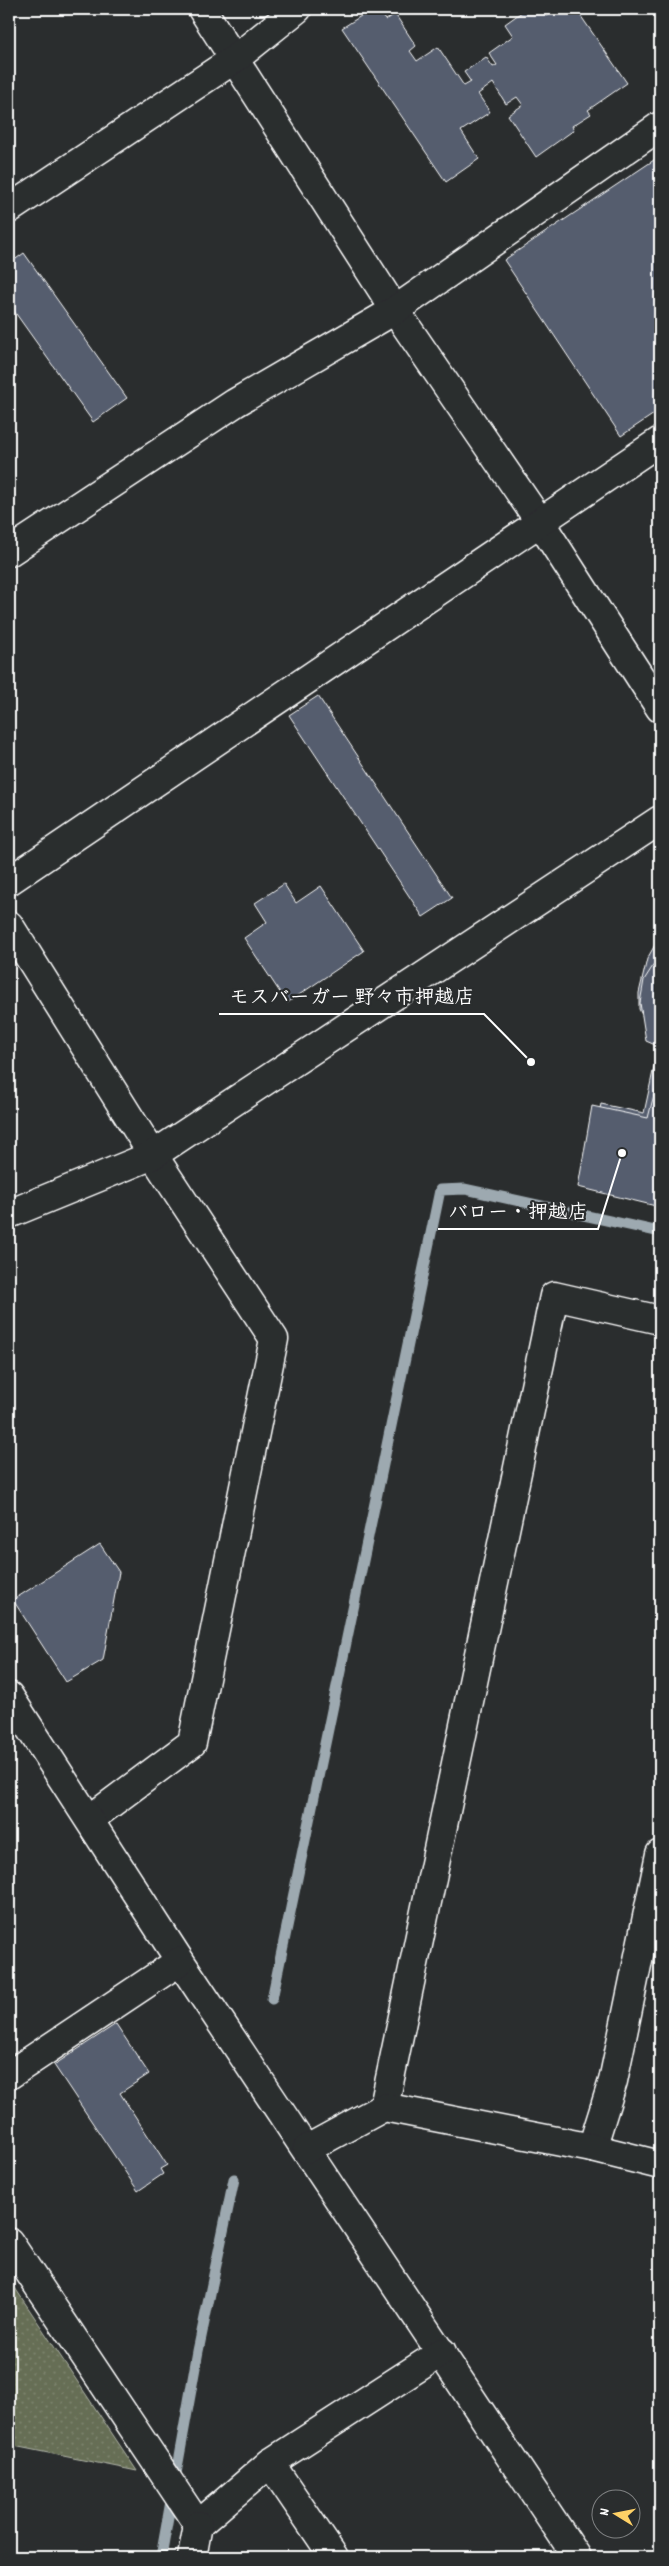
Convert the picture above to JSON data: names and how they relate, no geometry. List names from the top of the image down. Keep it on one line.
{"places":["モスバーガー 野々市押越店","バロー・押越店"],"north":"left"}
